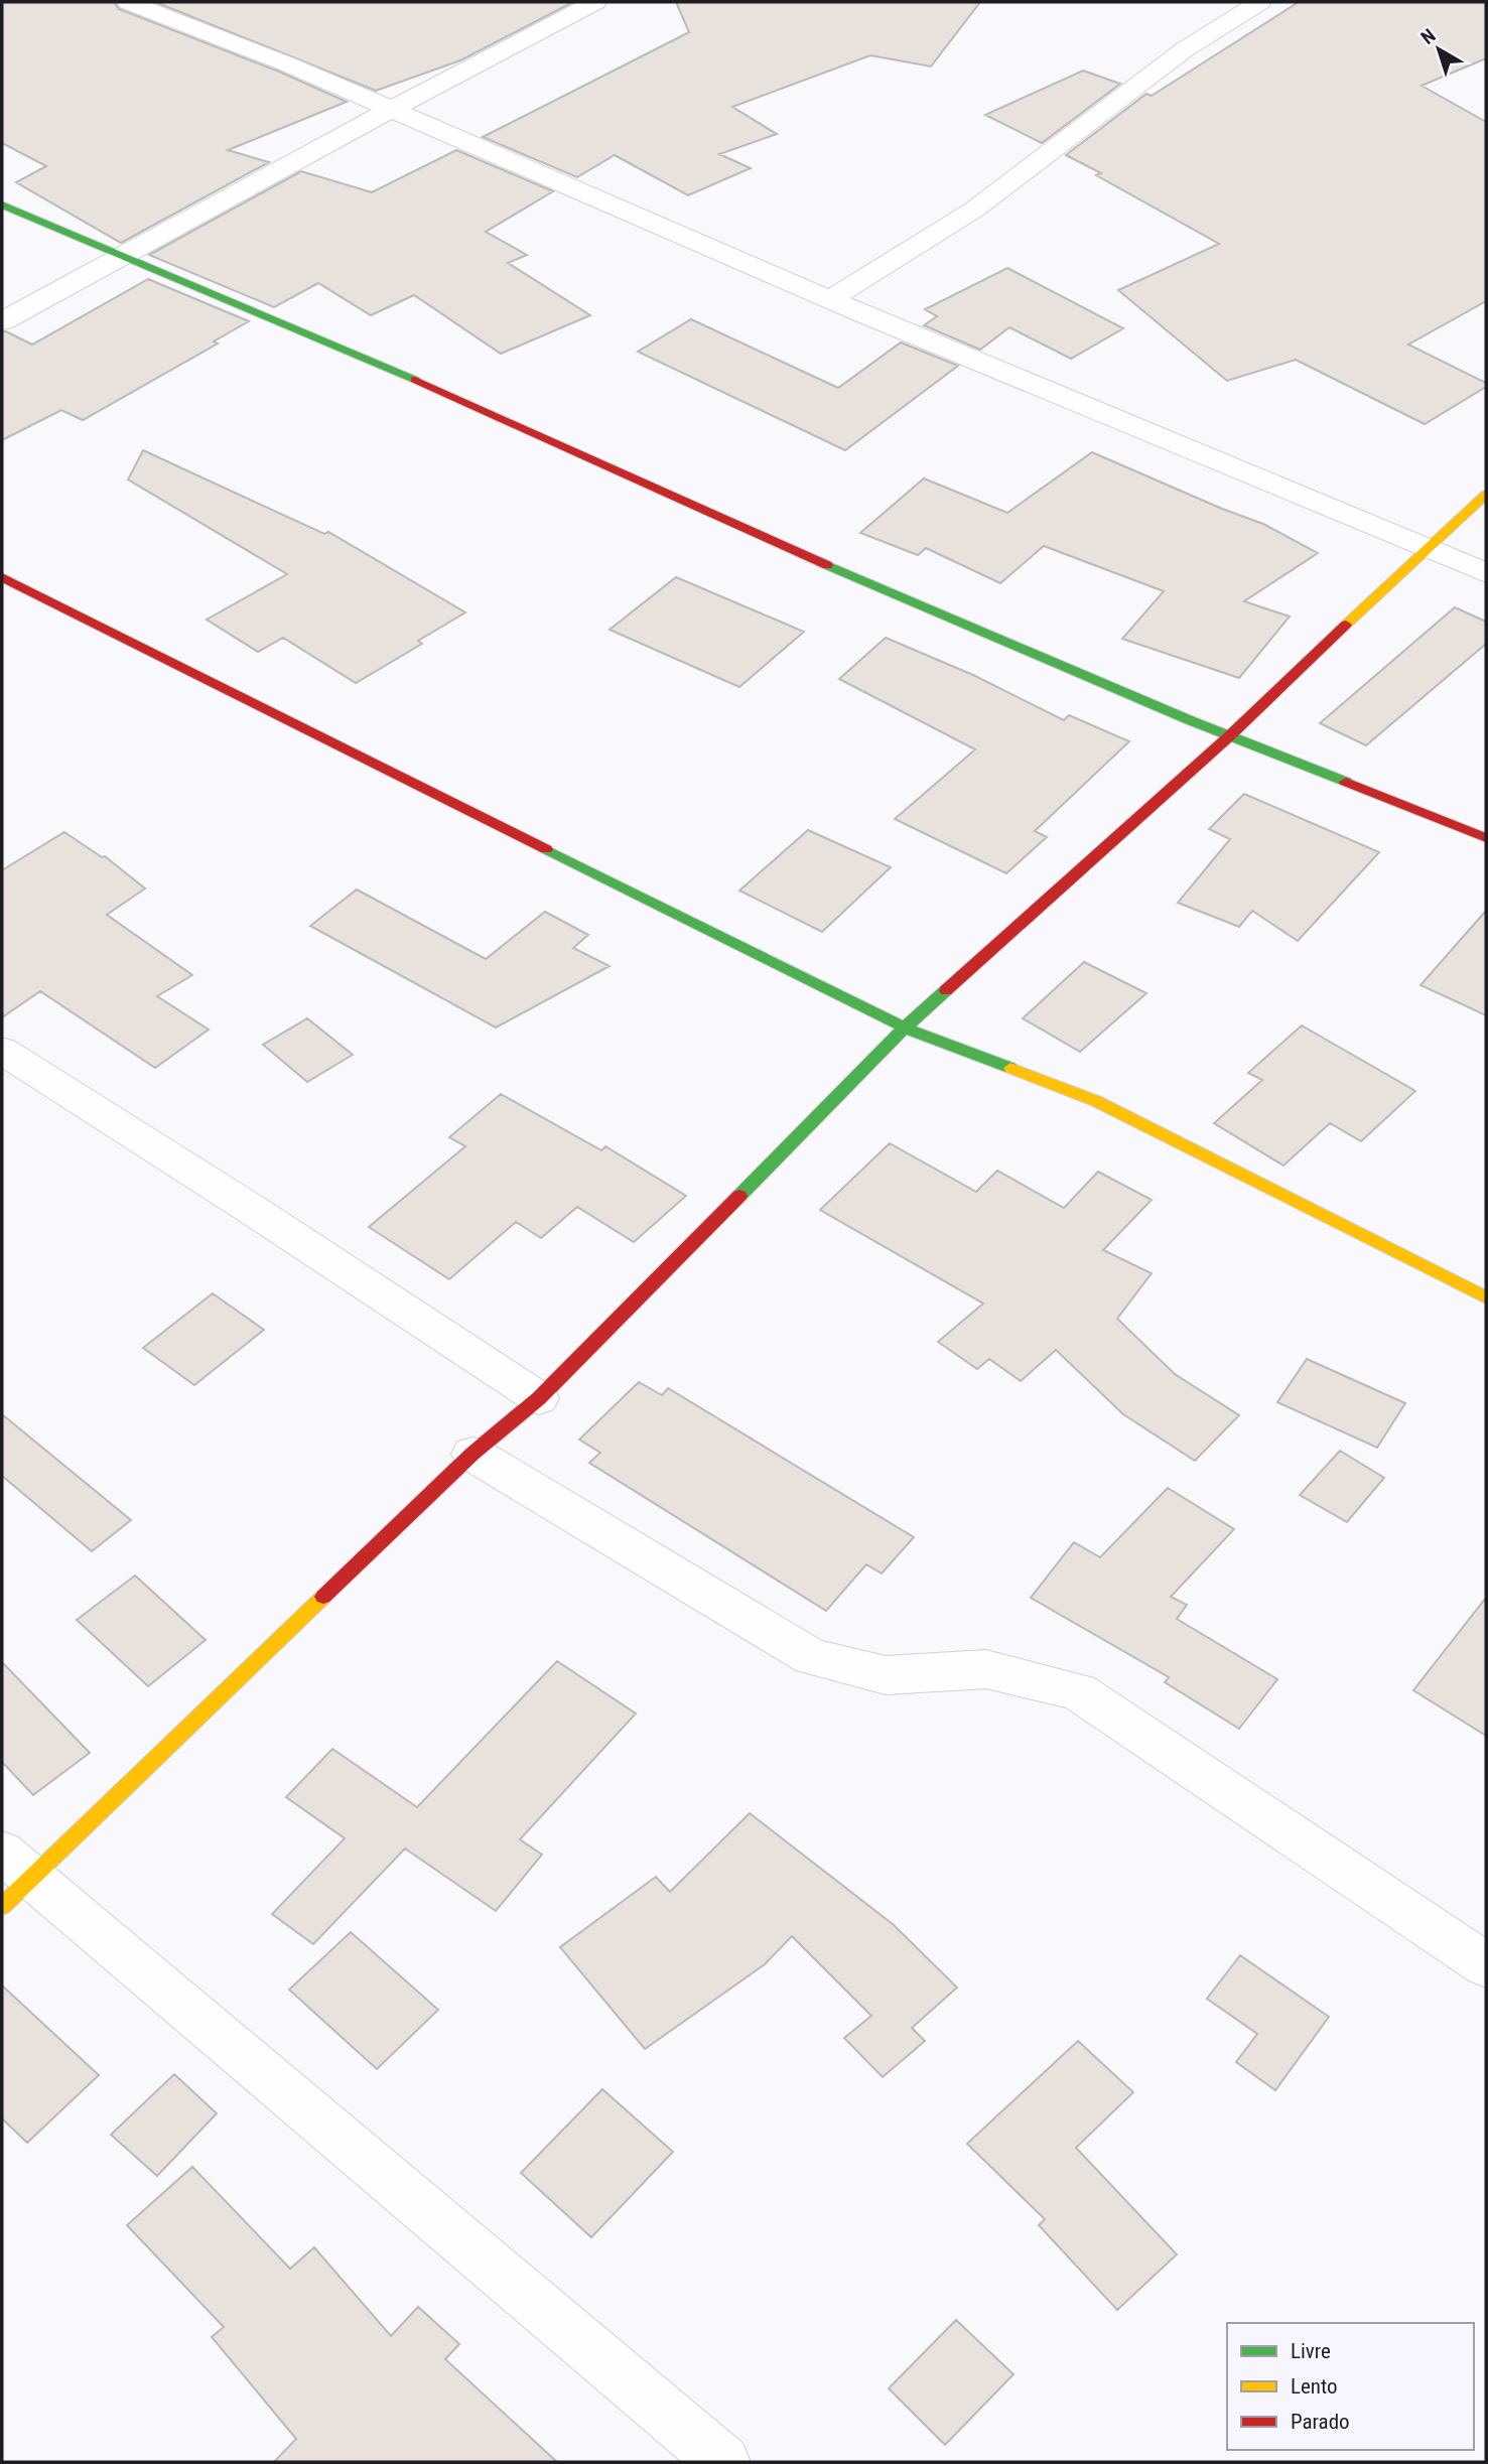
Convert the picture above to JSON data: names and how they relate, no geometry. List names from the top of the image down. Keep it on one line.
{"legend":["Livre","Lento","Parado"],"north":"top left"}
